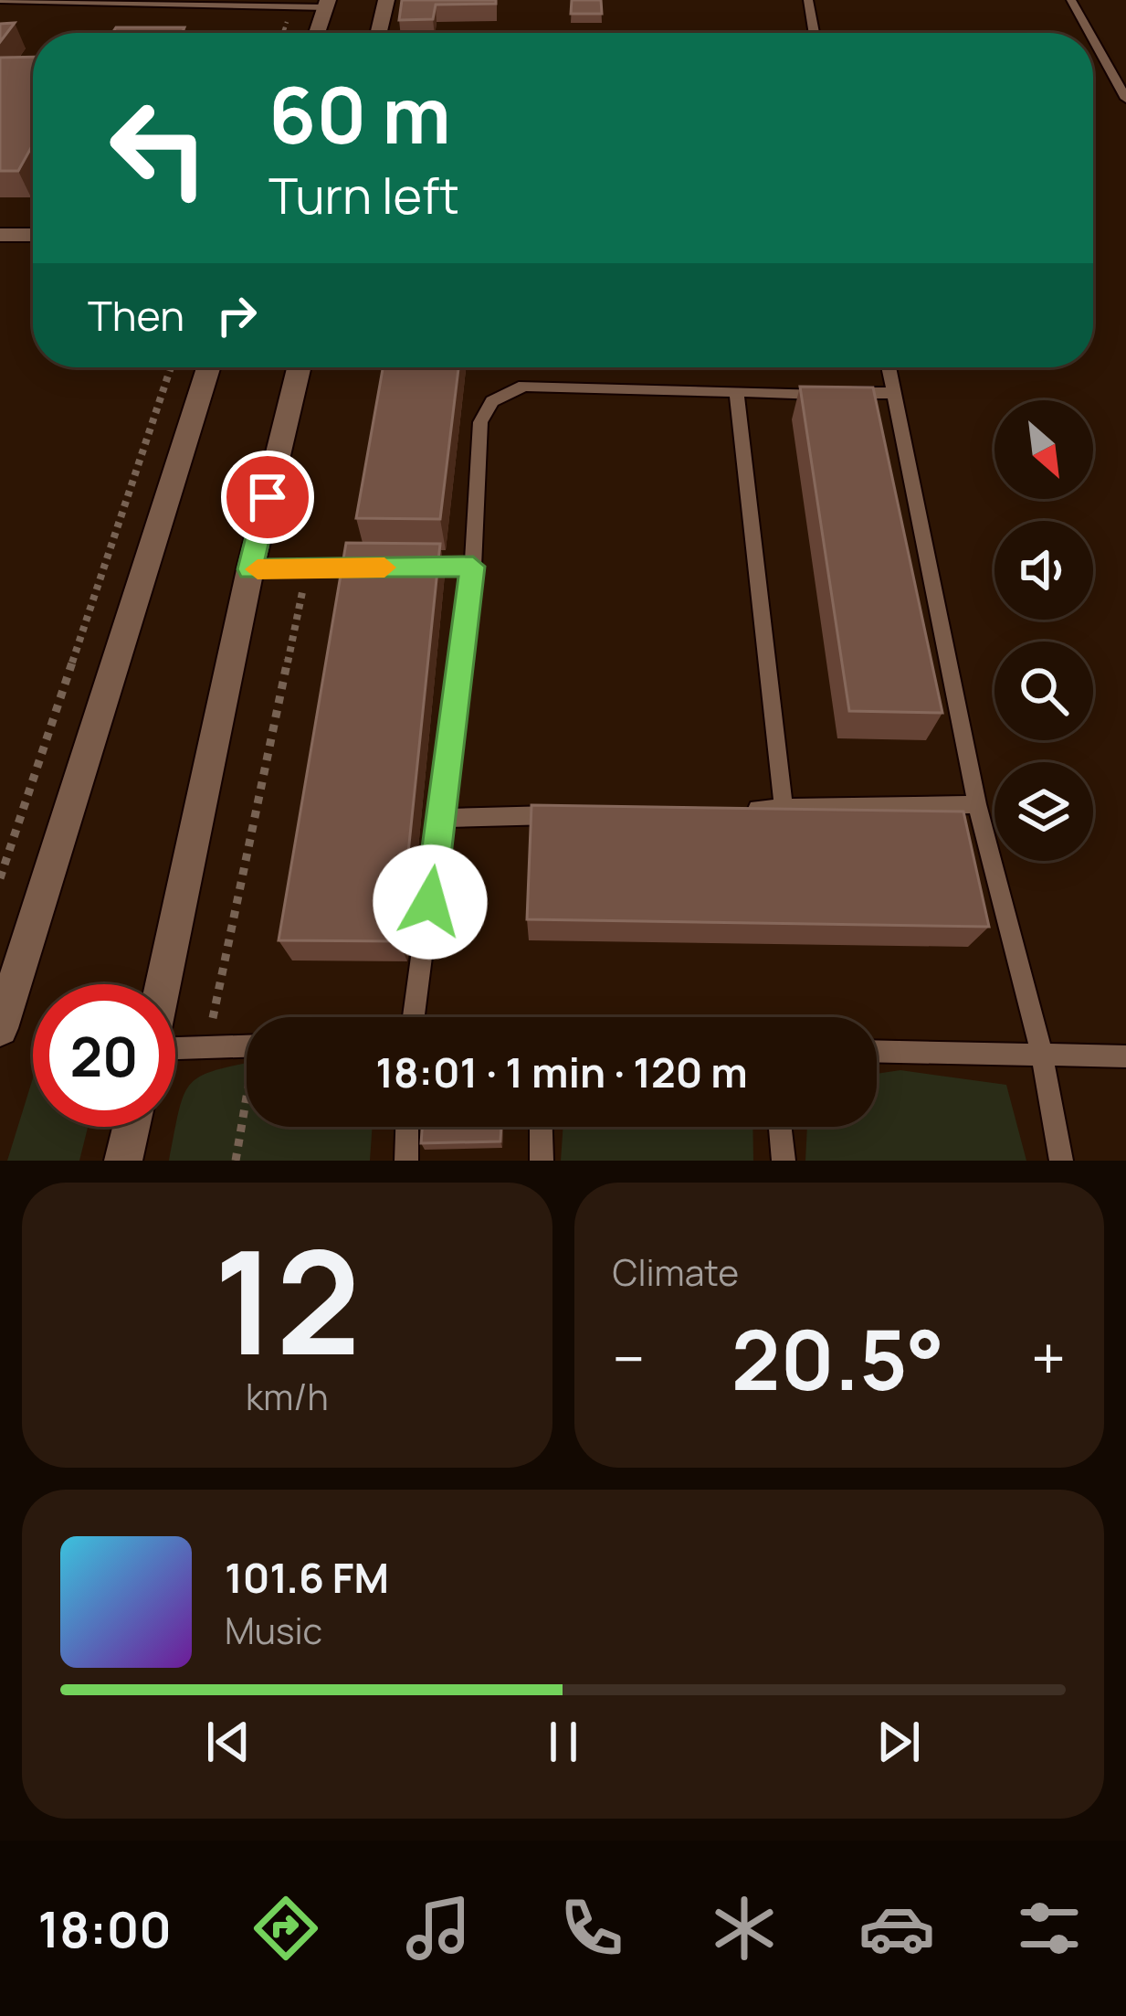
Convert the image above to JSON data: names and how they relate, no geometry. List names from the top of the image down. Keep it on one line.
{"north":"bottom right","page":{"turn":["60 m","Turn left"],"then":"Then","limit":"20","trip":"18:01 · 1 min · 120 m","tile":[["12","km/h"],"Climate"],"heat":["−","20.5°","+"],"song":["101.6 FM","Music"],"tabs":"18:00"}}
